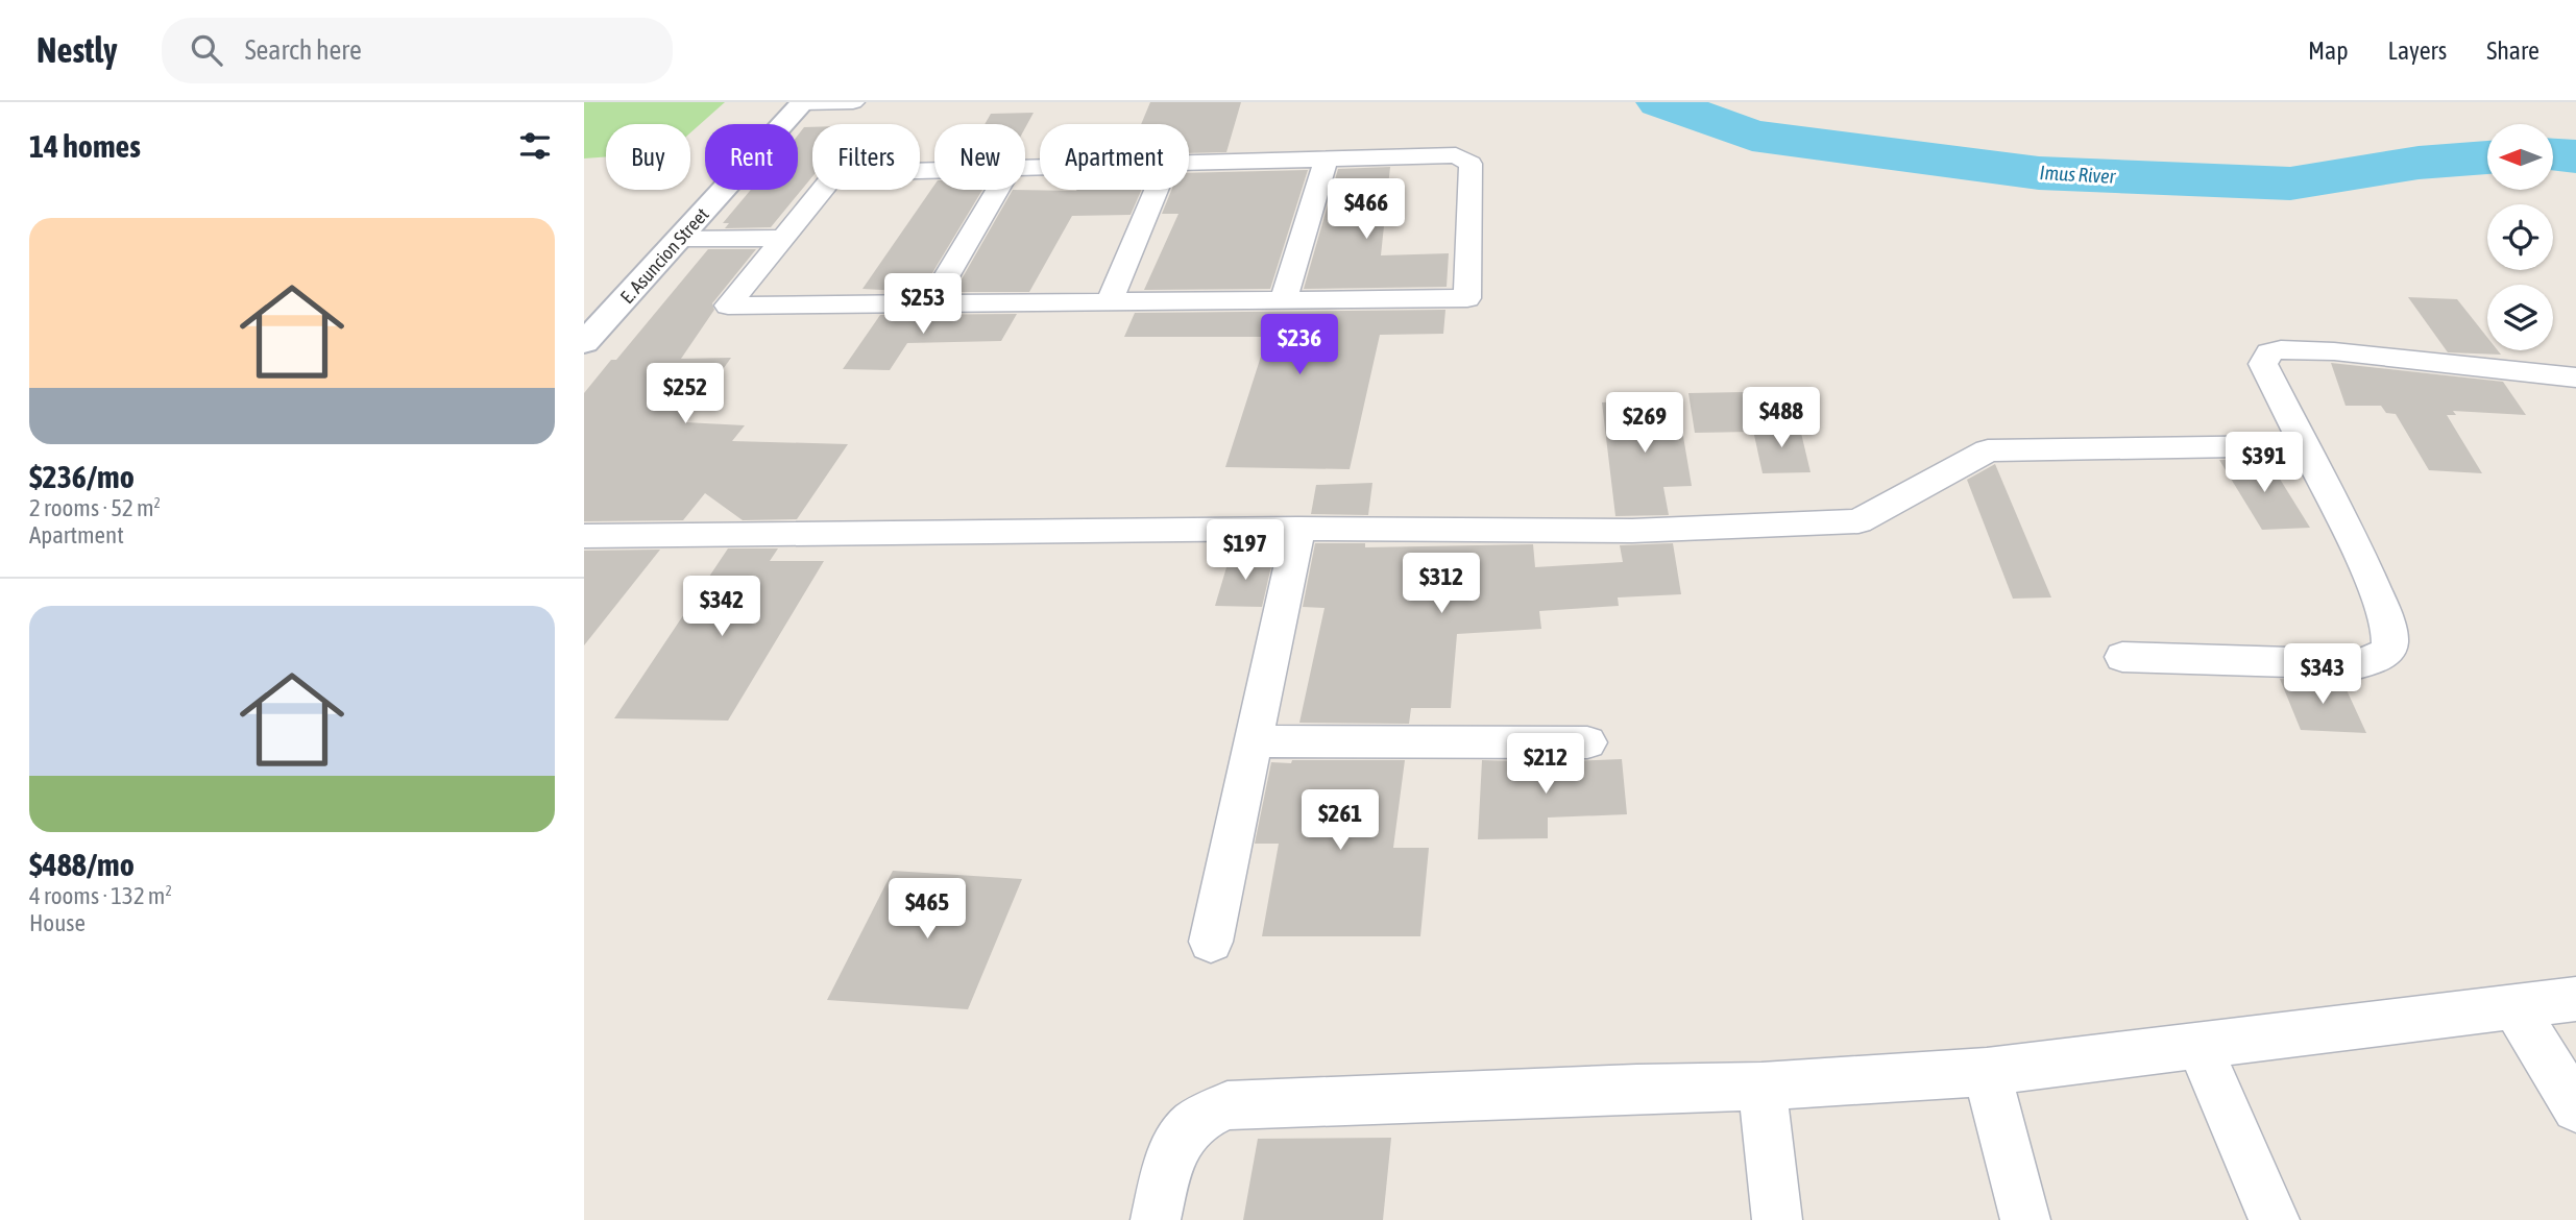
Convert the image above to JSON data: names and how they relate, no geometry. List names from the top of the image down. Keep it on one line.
{"streets":{"main road":["E. Asuncion Street"]},"water":["Imus River"],"north":"left","page":{"header":"Nestly","search":"Search here","nav":["Map","Layers","Share"],"heading":"14 homes","chip":["Buy","Rent","Filters","New","Apartment"],"price":["$466","$253","$236","$252","$488","$269","$391","$197","$312","$342","$343","$212","$261","$465"],"list":[{"name":"$236/mo","note":"2 rooms · 52 m² · Apartment"},{"name":"$488/mo","note":"4 rooms · 132 m² · House"}]}}
